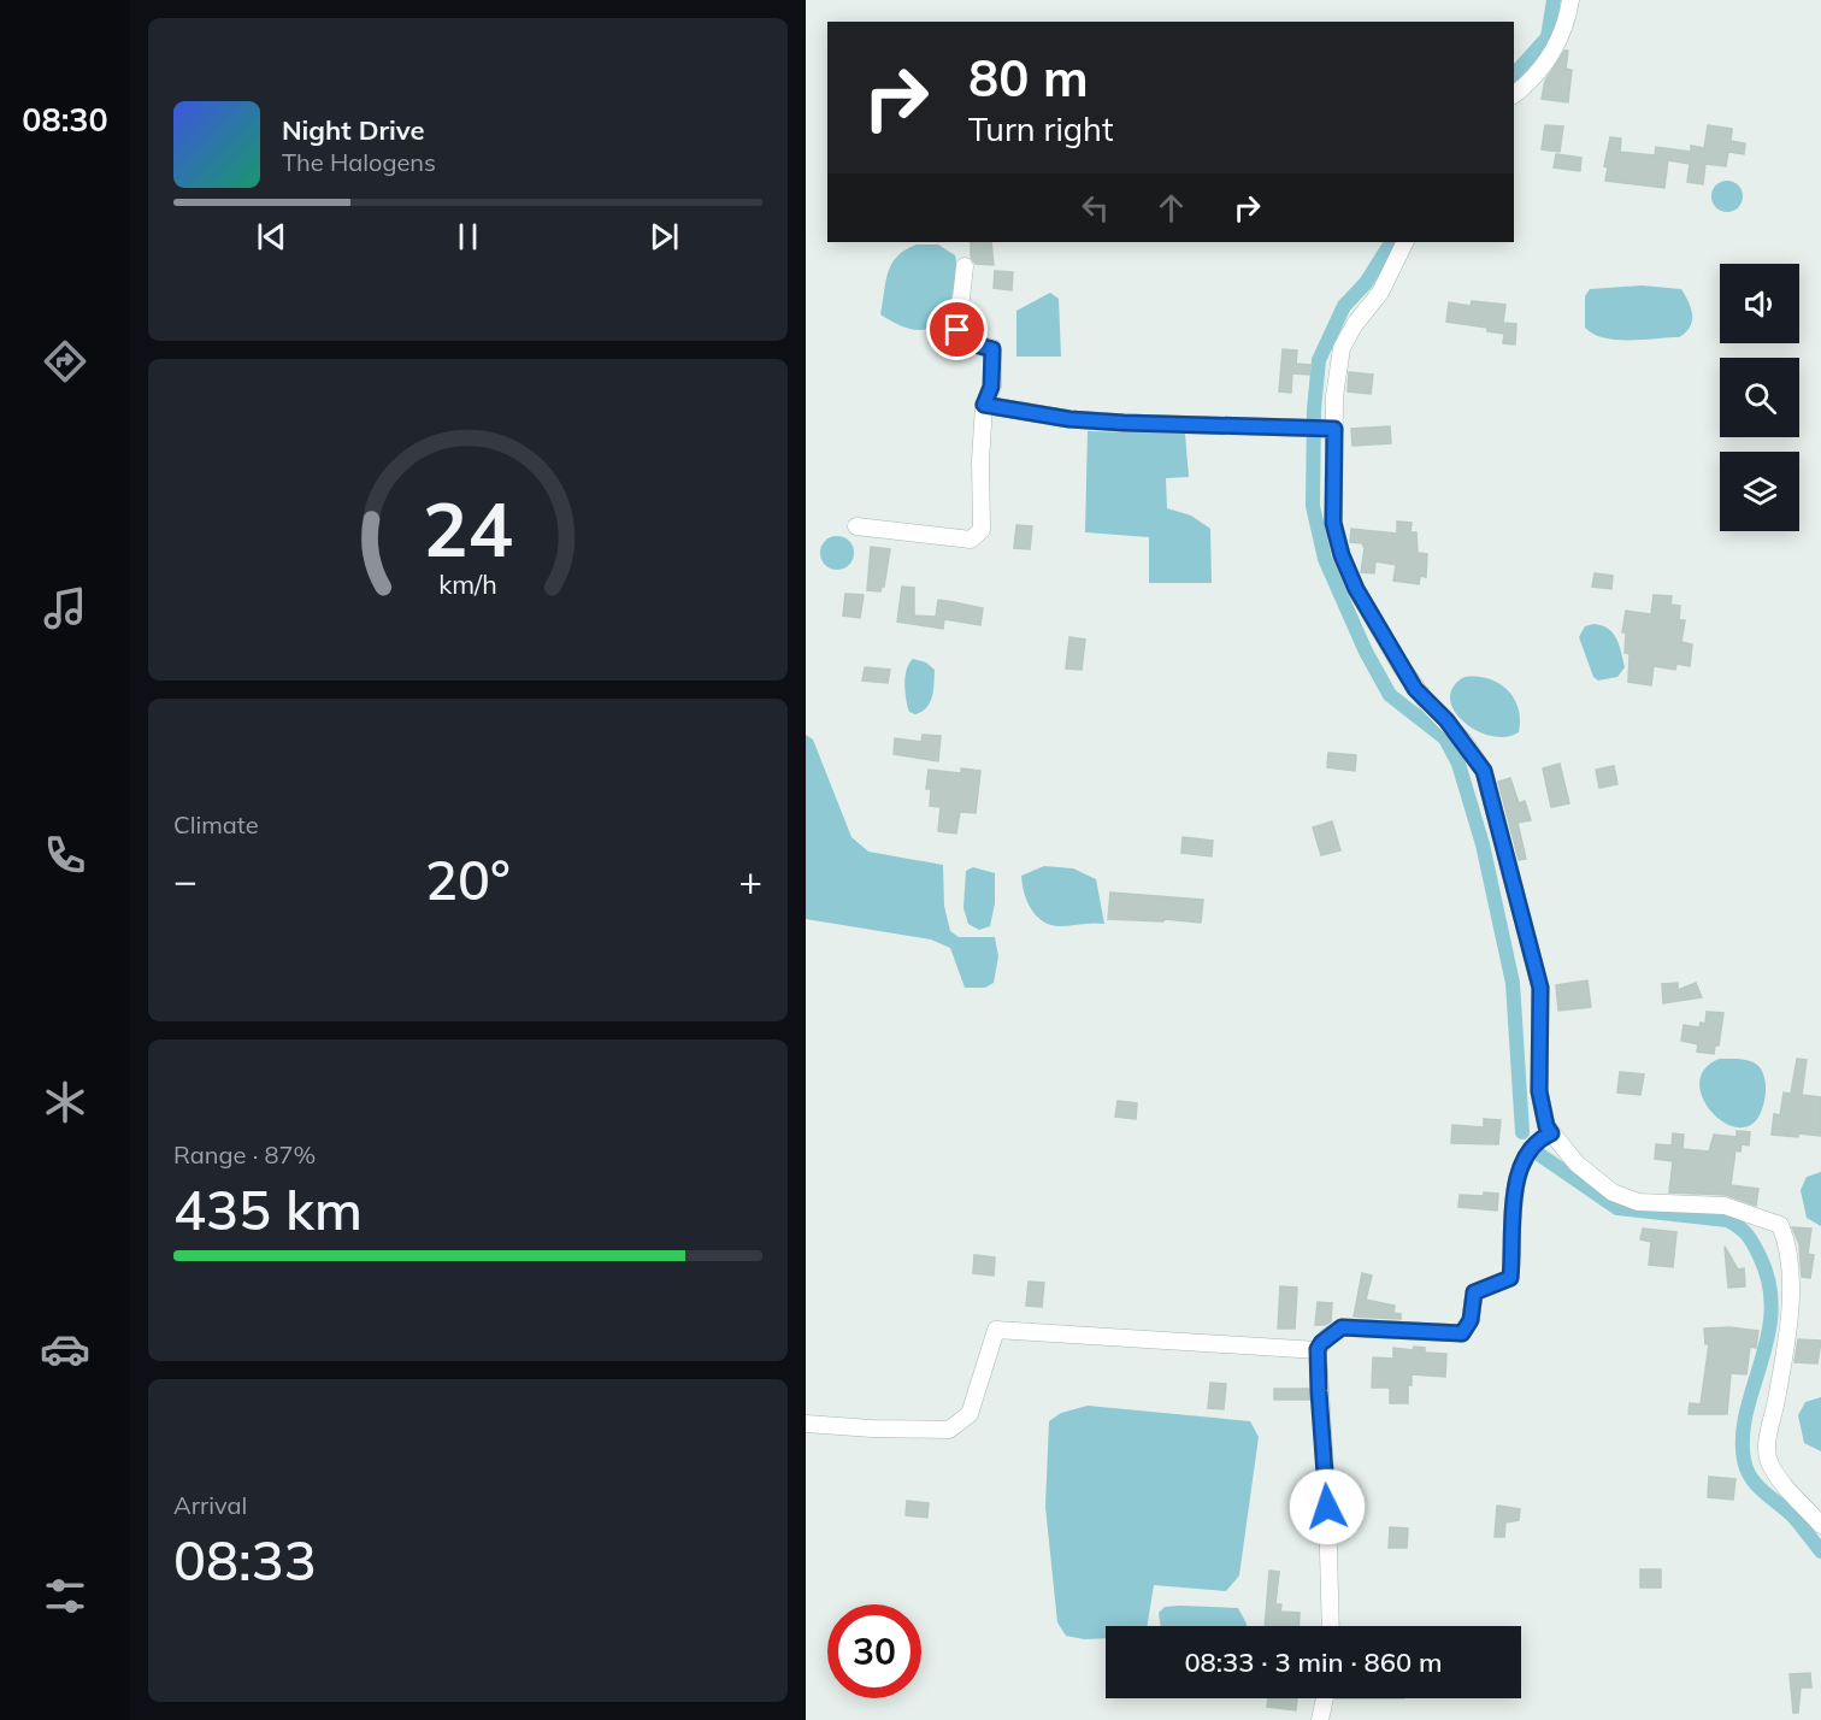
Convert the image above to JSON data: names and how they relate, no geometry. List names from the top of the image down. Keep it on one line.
{"page":{"tabs":"08:30","turn":["80 m","Turn right"],"song":["Night Drive","The Halogens"],"tile":["Climate",["Range · 87%","435 km"],["Arrival","08:33"]],"heat":["−","20°","+"],"limit":"30","trip":"08:33 · 3 min · 860 m","gauge":["24","km/h"]}}
